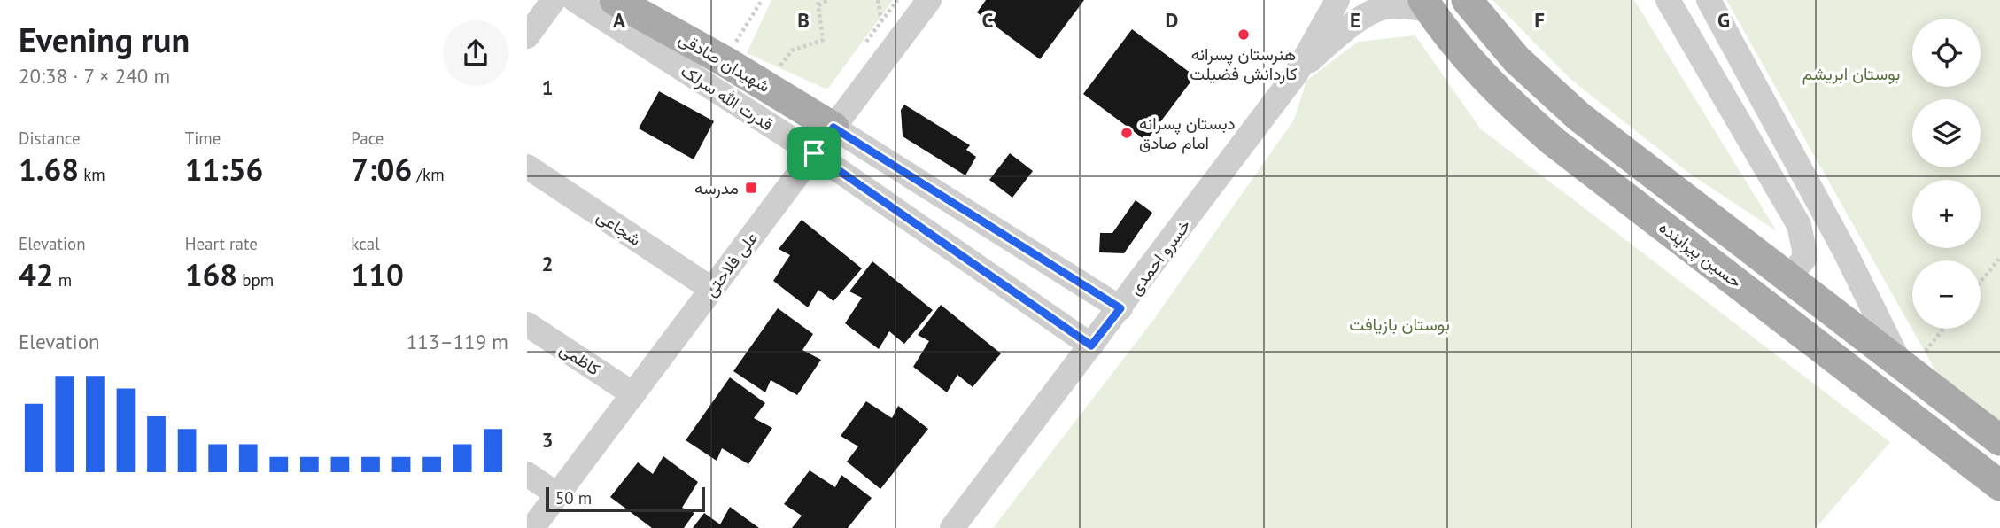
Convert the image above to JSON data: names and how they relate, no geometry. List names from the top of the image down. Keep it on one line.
{"streets":{"main road":["شهیدان صادقی","حسین پیراینده"],"street":["قدرت الله سرلک","شجاعی","خسرو احمدی","علی فلاحتی","کاظمی"]},"crossings":[["شهیدان صادقی","علی فلاحتی"],["قدرت الله سرلک","خسرو احمدی"],["قدرت الله سرلک","علی فلاحتی"],["شجاعی","علی فلاحتی"],["علی فلاحتی","کاظمی"]],"parks":["بوستان ابریشم","بوستان بازیافت"],"places":{"other":["هنرستان پسرانه کاردانش فضیلت","دبستان پسرانه امام صادق"],"transit":["مدرسه"]},"scale_bar":"50 m","page":{"heading":["Evening run","20:38 · 7 × 240 m"],"map_buttons":["+","−"],"stats":[["Distance","1.68 km"],["Time","11:56"],["Pace","7:06 /km"],["Elevation","42 m"],["Heart rate","168 bpm"],["kcal","110"]],"chart":["Elevation","113–119 m"],"scale":"50 m"},"grid":{"columns":["A","B","C","D","E","F","G"],"rows":["1","2","3"]}}
